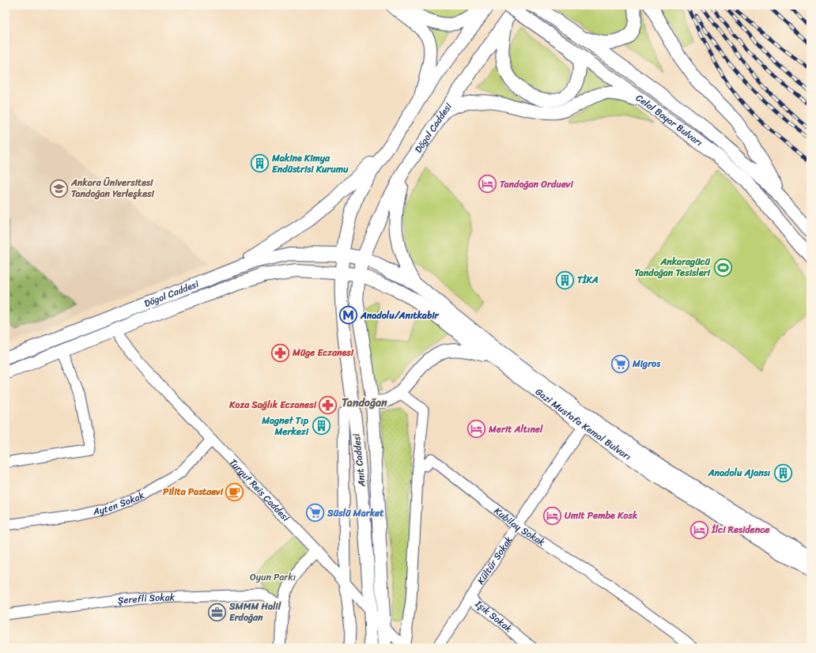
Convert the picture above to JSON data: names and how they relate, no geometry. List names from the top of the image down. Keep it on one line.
{"streets":{"main road":["Celal Bayar Bulvarı","Dögol Caddesi","Gazi Mustafa Kemal Bulvarı","Anıt Caddesi"],"street":["Turgut Reis Caddesi","Ayten Sokak","Kubilay Sokak","Kültür Sokak","Şerefli Sokak","Işık Sokak"]},"crossings":[["Dögol Caddesi","Gazi Mustafa Kemal Bulvarı"],["Dögol Caddesi","Anıt Caddesi"],["Dögol Caddesi","Turgut Reis Caddesi"],["Gazi Mustafa Kemal Bulvarı","Anıt Caddesi"],["Gazi Mustafa Kemal Bulvarı","Kültür Sokak"],["Anıt Caddesi","Turgut Reis Caddesi"],["Turgut Reis Caddesi","Ayten Sokak"],["Kubilay Sokak","Kültür Sokak"],["Kültür Sokak","Işık Sokak"]],"districts":["Tandoğan"],"parks":["Oyun Parkı"],"places":{"building":["Makine Kimya Endüstrisi Kurumu","TİKA","Magnet Tıp Merkezi","Anadolu Ajansı"],"hotel":["Tandoğan Orduevi","Merit Altınel","Umit Pembe Kosk","İlci Residence"],"school or university":["Ankara Üniversitesi Tandoğan Yerleşkesi"],"sports":["Ankaragücü Tandoğan Tesisleri"],"metro station":["Anadolu/Anıtkabir"],"pharmacy":["Müge Eczanesi","Koza Sağlık Eczanesi"],"supermarket":["Migros","Süslü Market"],"cafe":["Pilita Pastaevi"],"office":["SMMM Halil Erdoğan"]}}
